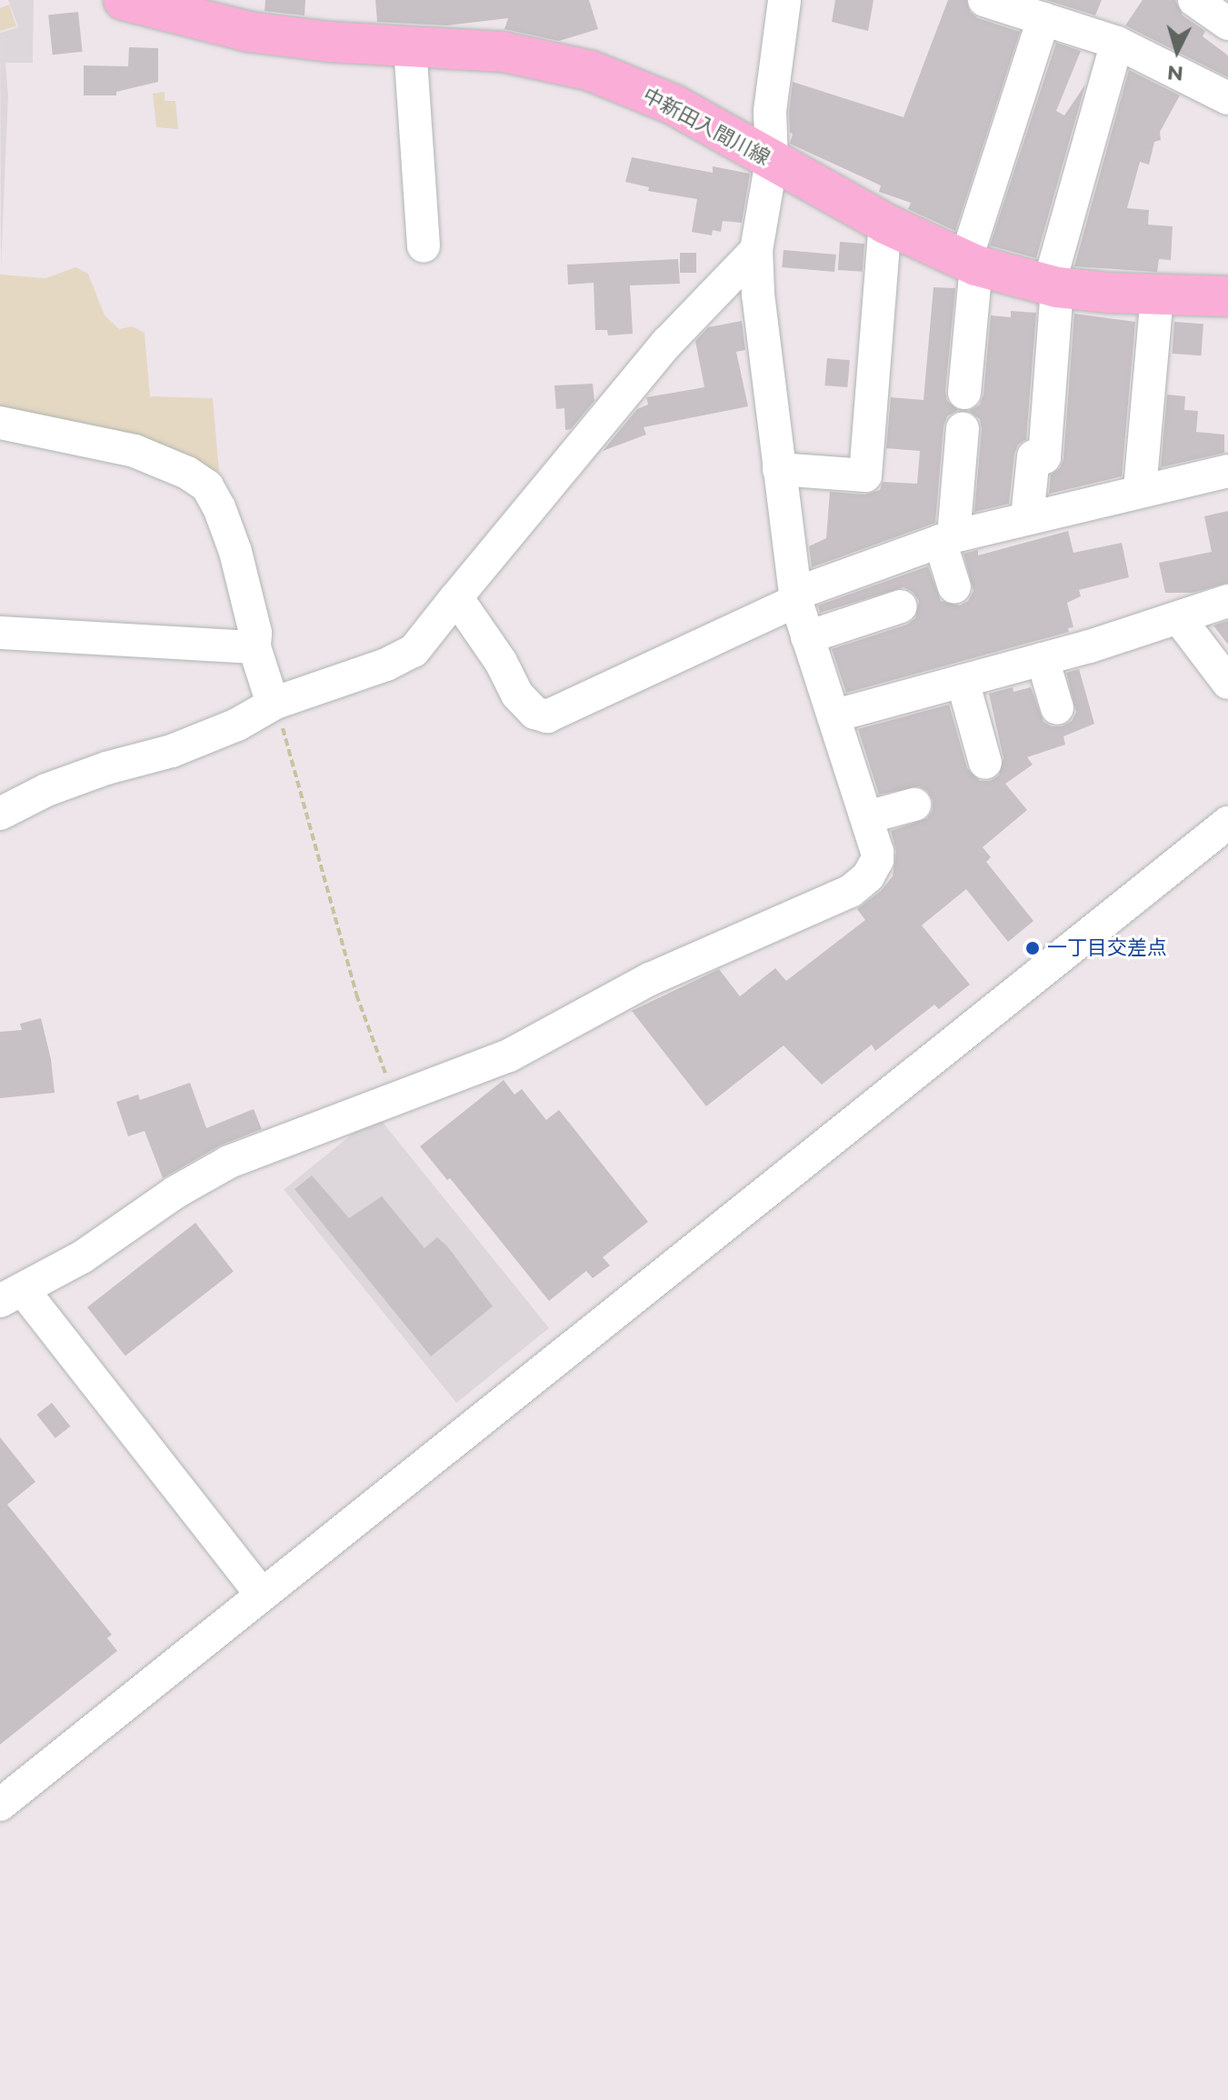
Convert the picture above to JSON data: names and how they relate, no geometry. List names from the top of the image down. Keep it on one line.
{"streets":{"main road":["中新田入間川線"]},"places":["一丁目交差点"],"north":"bottom"}
